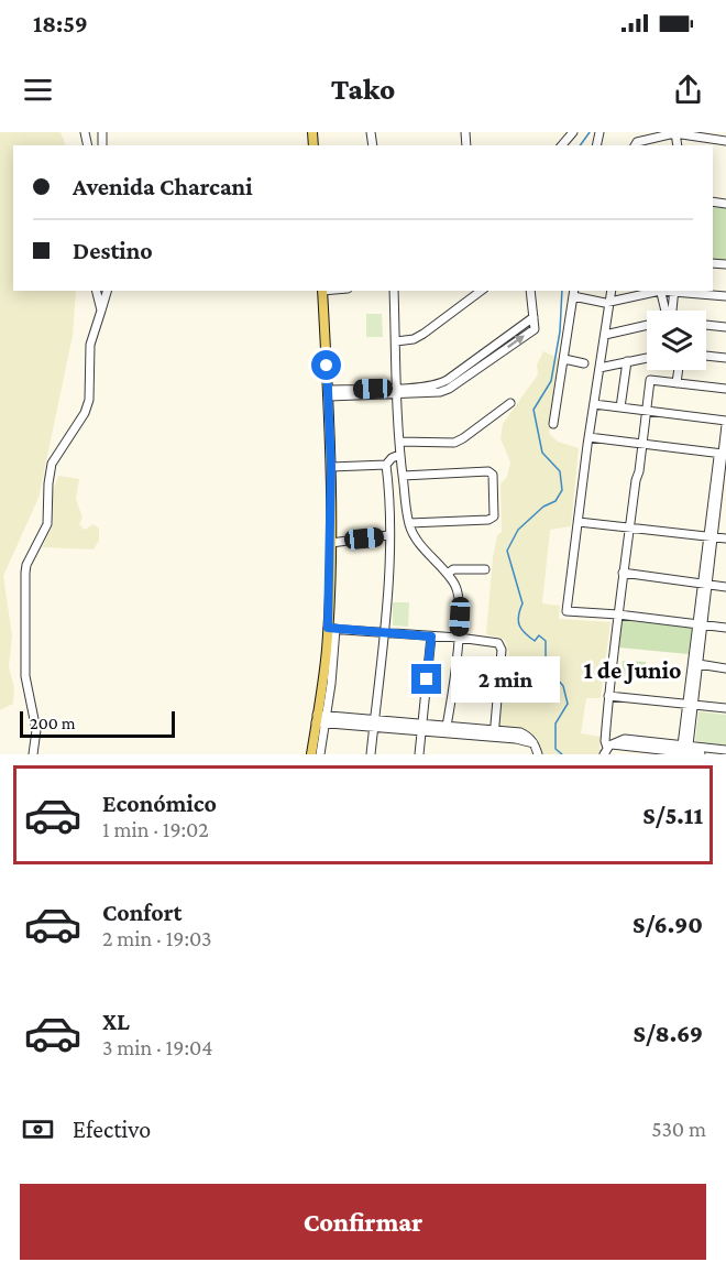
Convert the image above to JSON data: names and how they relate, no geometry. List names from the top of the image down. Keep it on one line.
{"districts":["1 de Junio"],"scale_bar":"200 m","page":{"status":"18:59","header":"Tako","banner":["Avenida Charcani","Destino"],"bubble":"2 min","scale":"200 m","list":[{"name":"Económico","note":"1 min · 19:02","value":"S/5.11"},{"name":"Confort","note":"2 min · 19:03","value":"S/6.90"},{"name":"XL","note":"3 min · 19:04","value":"S/8.69"}],"pay":["Efectivo","530 m"],"buttons":"Confirmar"}}
